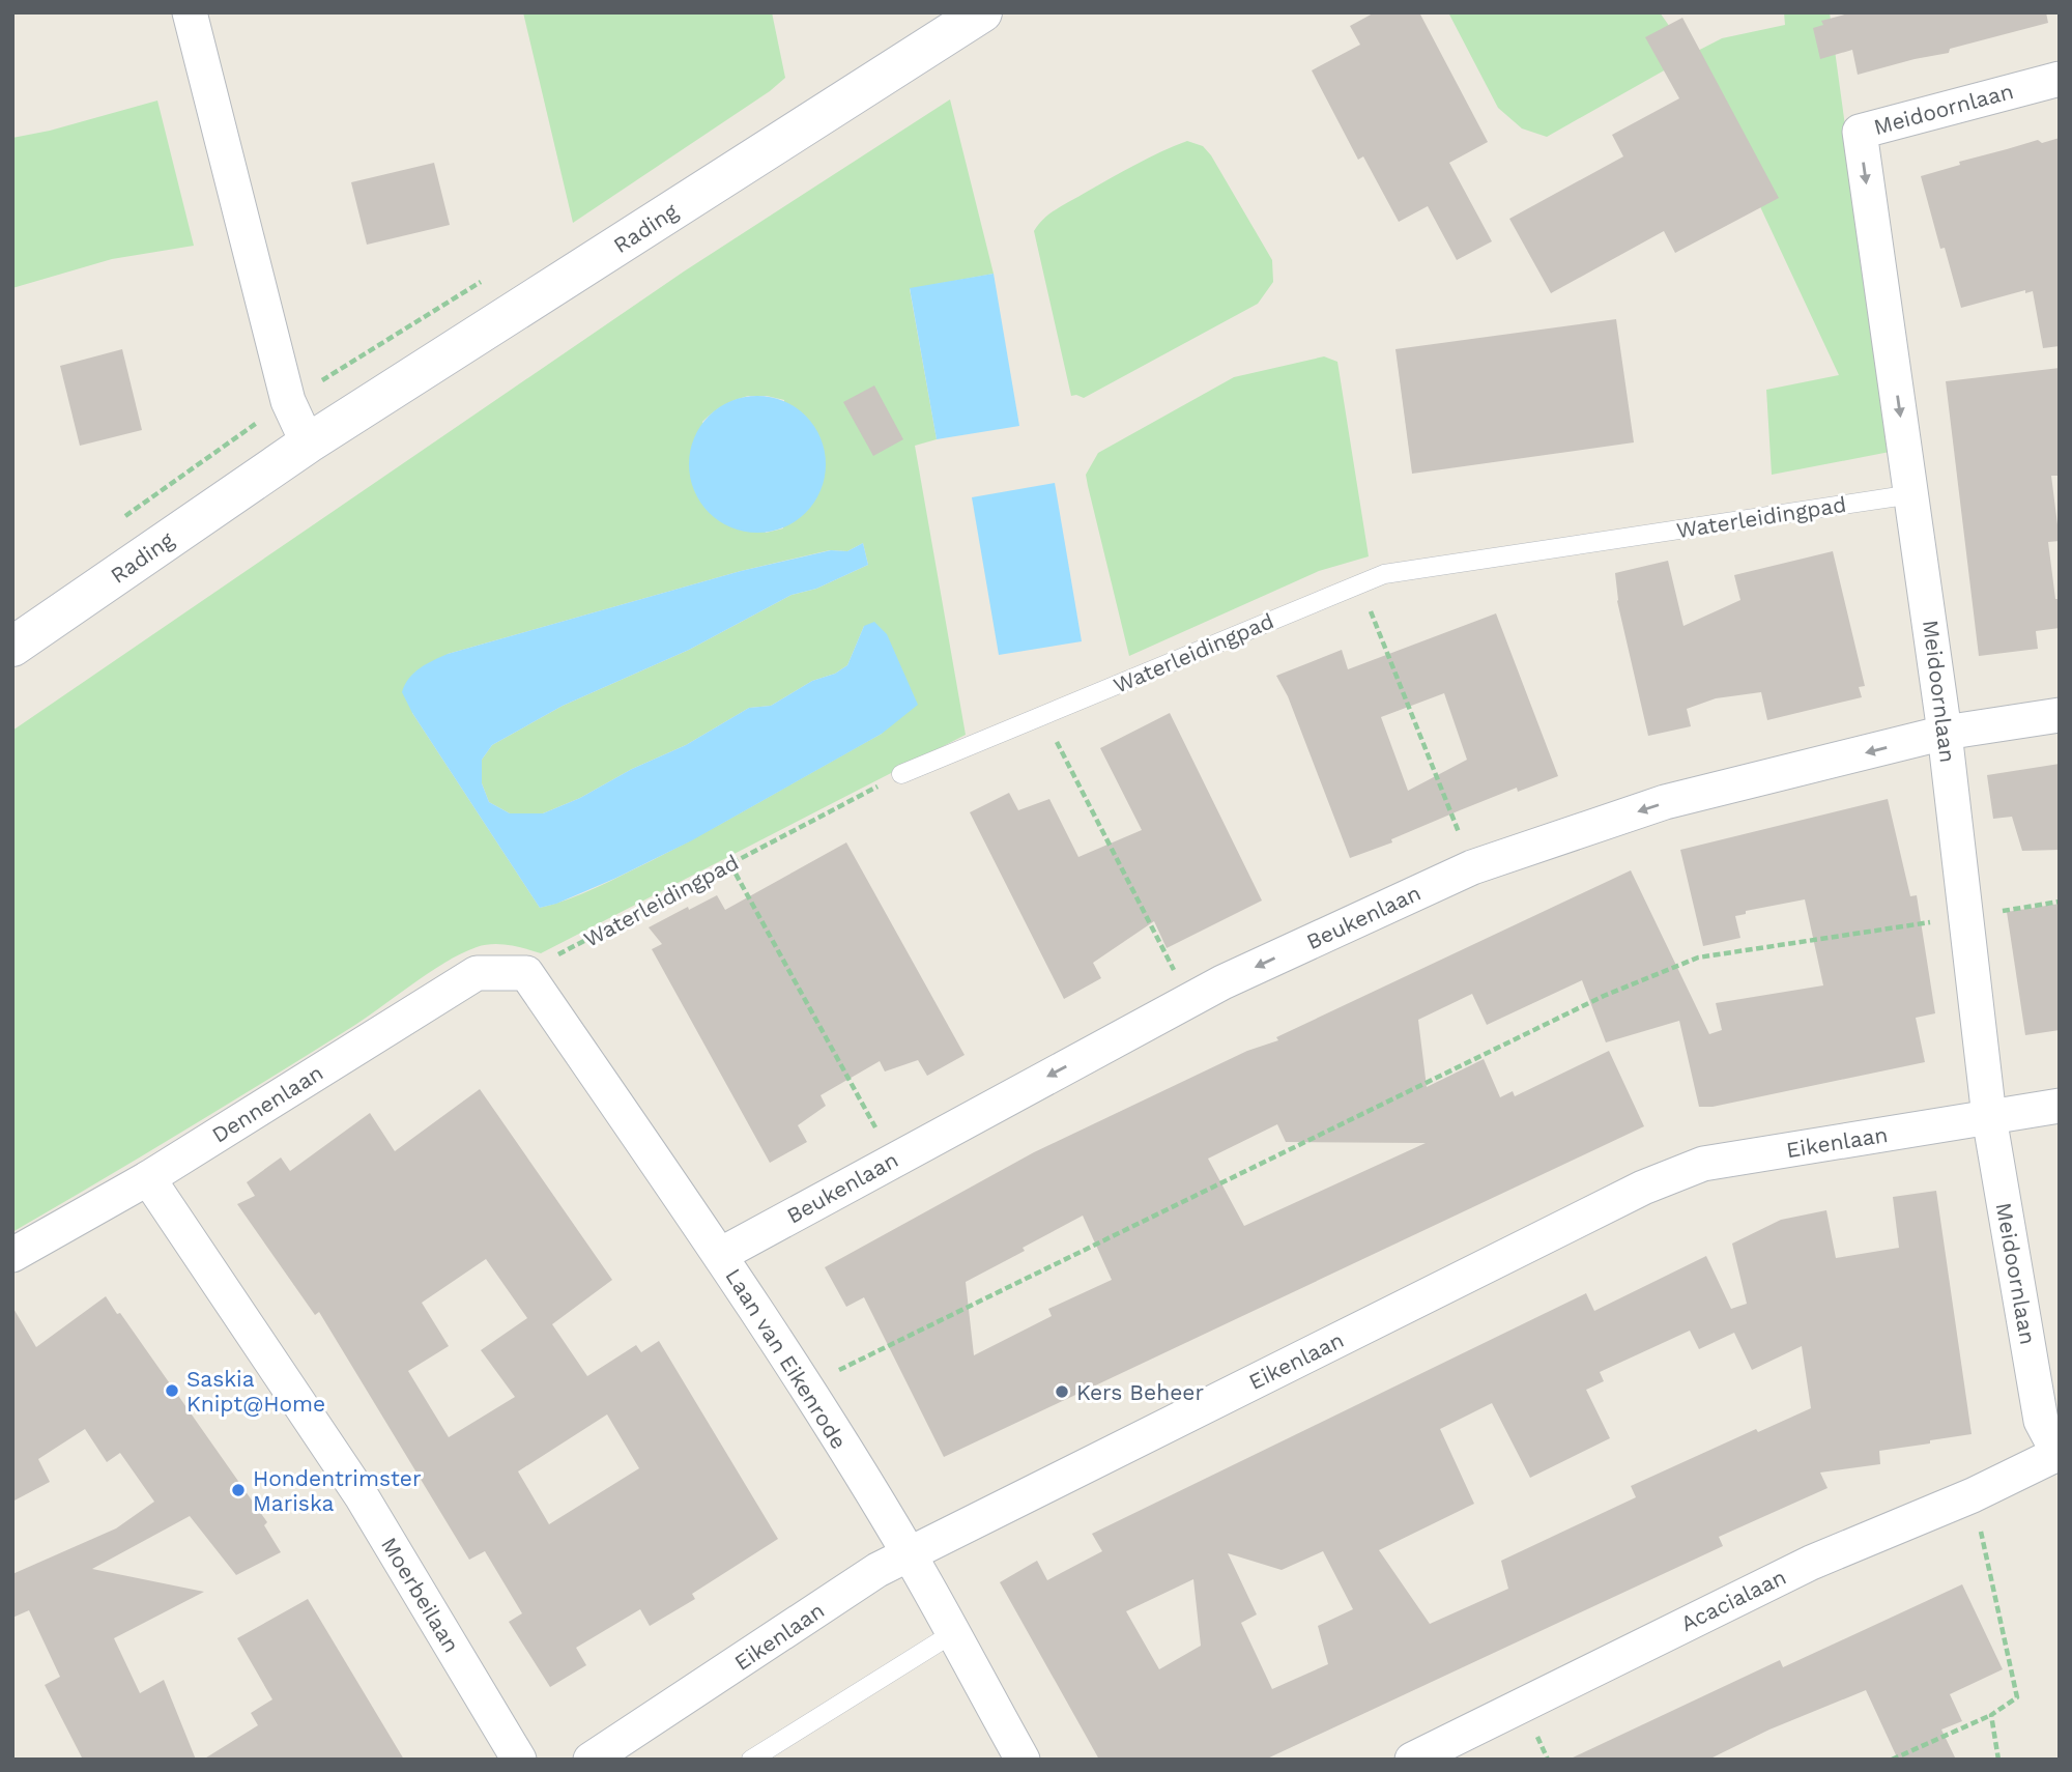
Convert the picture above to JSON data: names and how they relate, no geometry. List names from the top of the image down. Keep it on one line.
{"streets":{"main road":["Rading"],"street":["Meidoornlaan","Beukenlaan","Dennenlaan","Eikenlaan","Laan van Eikenrode","Moerbeilaan","Acacialaan"],"lane":["Waterleidingpad"]},"crossings":[["Meidoornlaan","Waterleidingpad"],["Meidoornlaan","Beukenlaan"],["Meidoornlaan","Eikenlaan"],["Meidoornlaan","Acacialaan"],["Waterleidingpad","Dennenlaan"],["Waterleidingpad","Laan van Eikenrode"],["Beukenlaan","Laan van Eikenrode"],["Dennenlaan","Laan van Eikenrode"],["Dennenlaan","Moerbeilaan"],["Eikenlaan","Laan van Eikenrode"]],"one_way":["Beukenlaan"],"places":["Saskia Knipt@Home","Kers Beheer","Hondentrimster Mariska"]}
